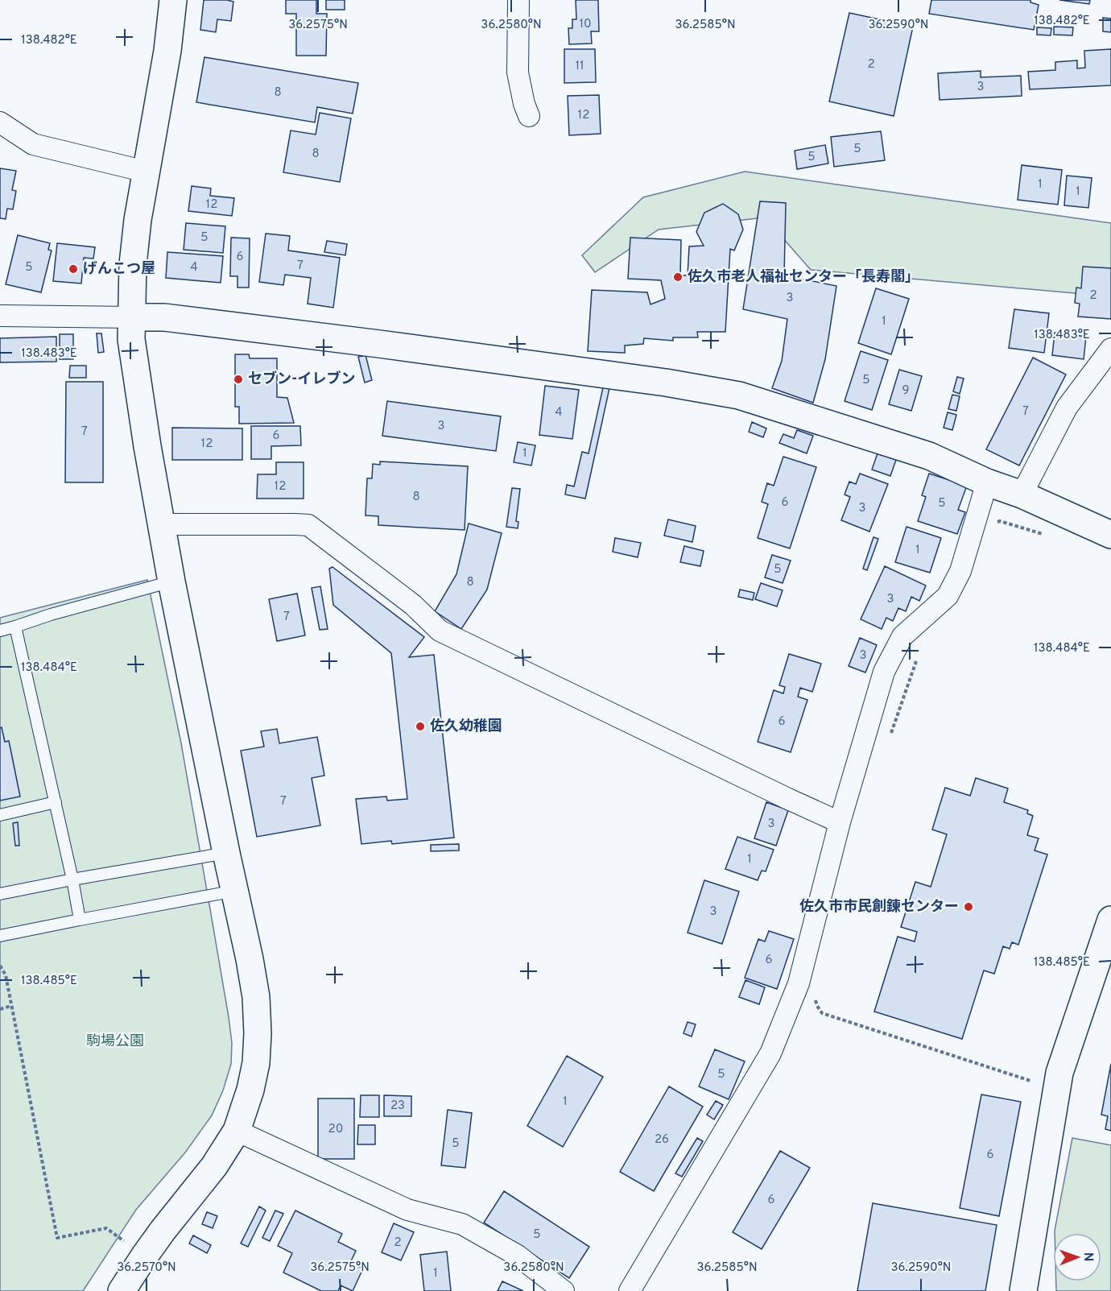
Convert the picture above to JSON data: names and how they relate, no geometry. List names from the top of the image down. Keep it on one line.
{"parks":["駒場公園"],"places":["げんこつ屋","佐久市老人福祉センター「長寿閣」","セブン-イレブン","佐久幼稚園","佐久市市民創錬センター"],"house_numbers":["10","2","11","3","8","12","5","8","5","1","1","12","5","6","7","5","4","2","3","1","5","9","7","4","3","7","6","12","1","12","8","6","5","3","1","5","8","3","7","3","6","7","3","1","3","6","5","1","23","20","26","5","6","6","5","2","1"],"north":"right","coordinates":["138.482°E","36.2575°N","36.2580°N","36.2585°N","36.2590°N","138.483°E","138.484°E","138.485°E","36.2570°N"]}
